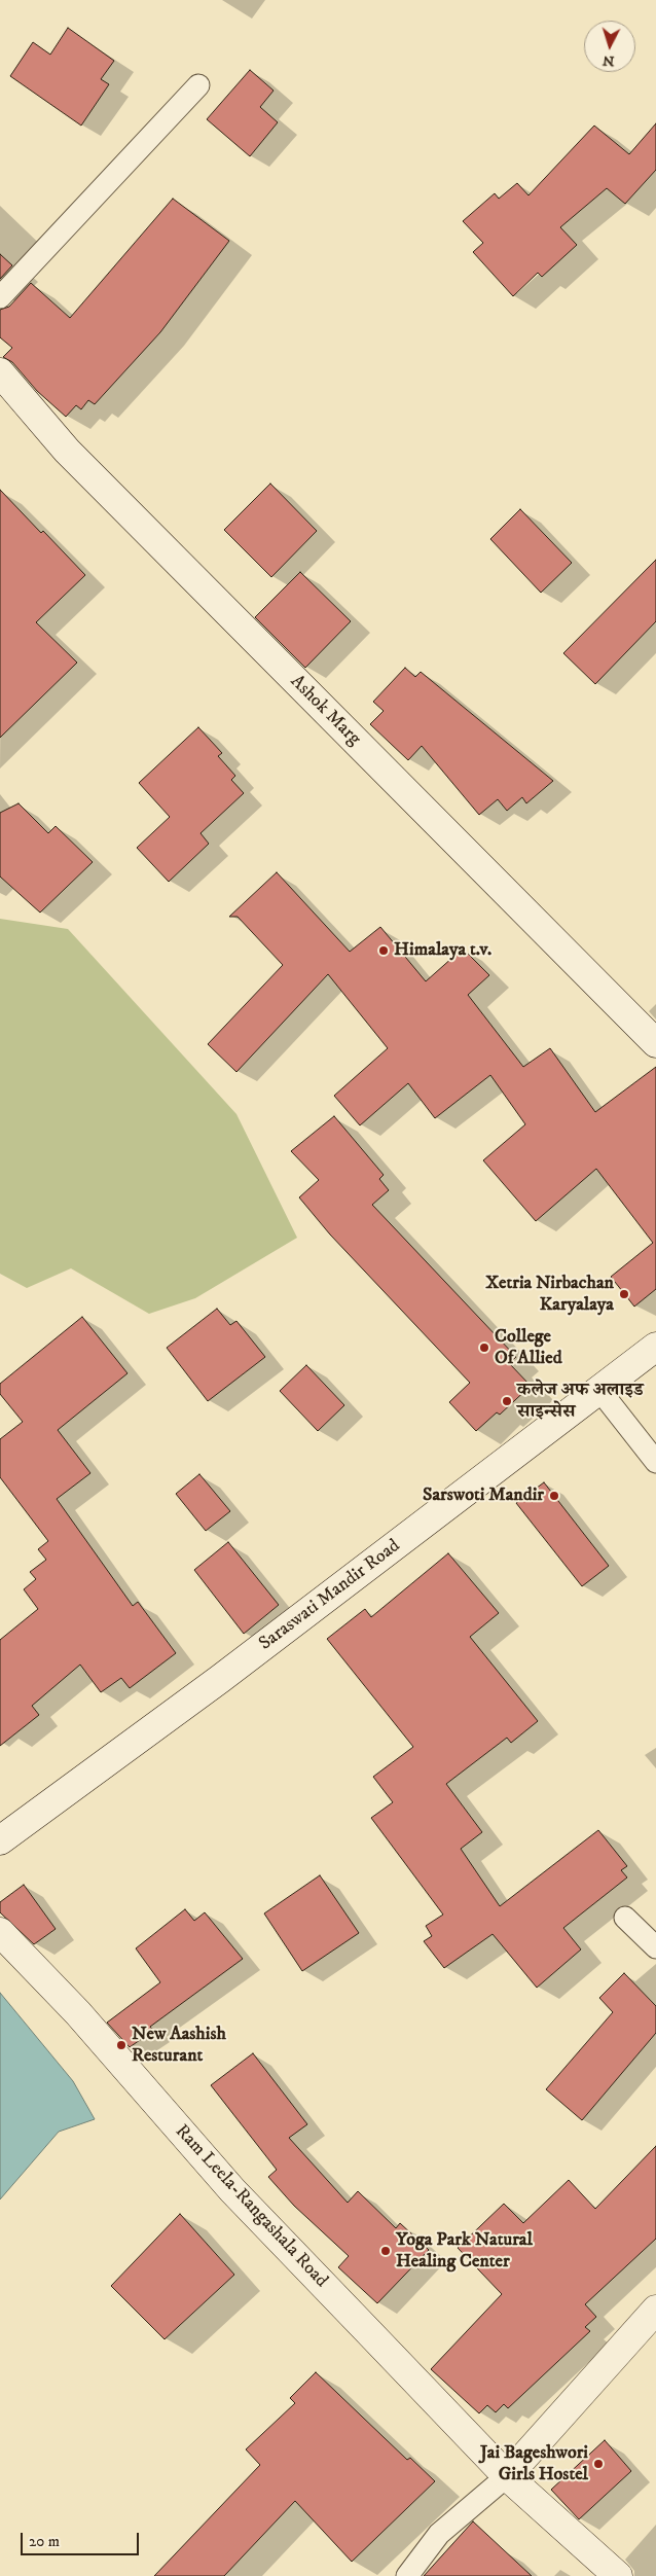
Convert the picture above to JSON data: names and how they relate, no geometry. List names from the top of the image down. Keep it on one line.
{"streets":{"street":["Ashok Marg","Saraswati Mandir Road","Ram Leela-Rangashala Road"]},"places":["Himalaya t.v.","Xetria Nirbachan Karyalaya","College Of Allied","कलेज अफ अलाइड साइन्सेस","Sarswoti Mandir","New Aashish Resturant","Yoga Park Natural Healing Center","Jai Bageshwori Girls Hostel"],"scale_bar":"20 m","north":"bottom"}
